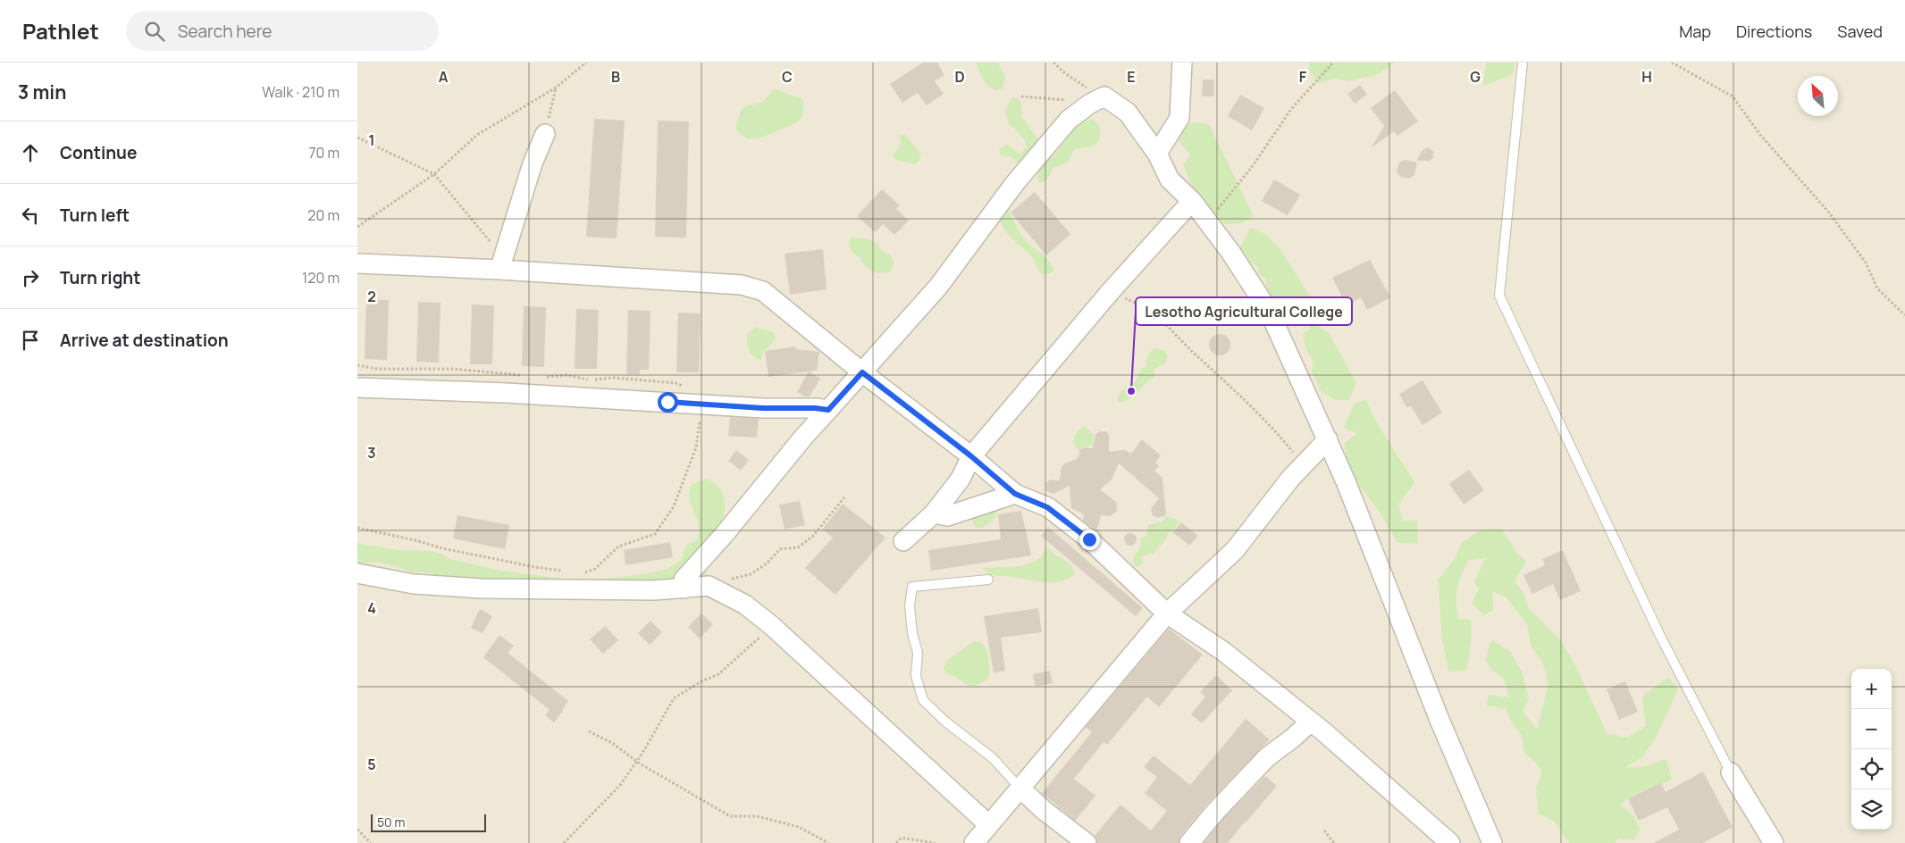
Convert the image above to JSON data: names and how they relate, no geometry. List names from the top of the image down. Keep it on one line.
{"places":["Lesotho Agricultural College"],"scale_bar":"50 m","north":"top left","page":{"header":"Pathlet","search":"Search here","nav":["Map","Directions","Saved"],"heading":["3 min","Walk · 210 m"],"list":[["Continue","70 m"],["Turn left","20 m"],["Turn right","120 m"],"Arrive at destination"],"map_buttons":["+","−"],"scale":"50 m"},"grid":{"columns":["A","B","C","D","E","F","G","H"],"rows":["1","2","3","4","5"]}}
